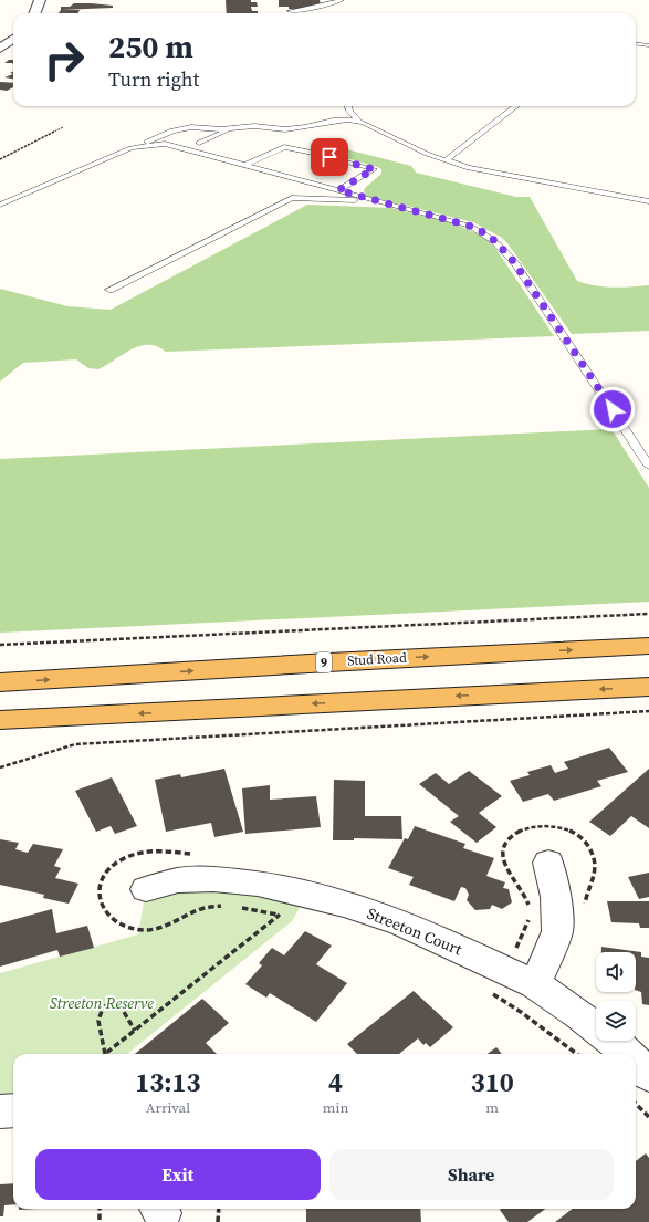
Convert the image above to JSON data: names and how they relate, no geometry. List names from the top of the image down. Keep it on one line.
{"streets":{"highway":["Stud Road","9"],"street":["Streeton Court"]},"parks":["Streeton Reserve"],"page":{"turn":["250 m","Turn right"],"eta":["13:13","Arrival","4","min","310","m"],"buttons":["Exit","Share"]}}
